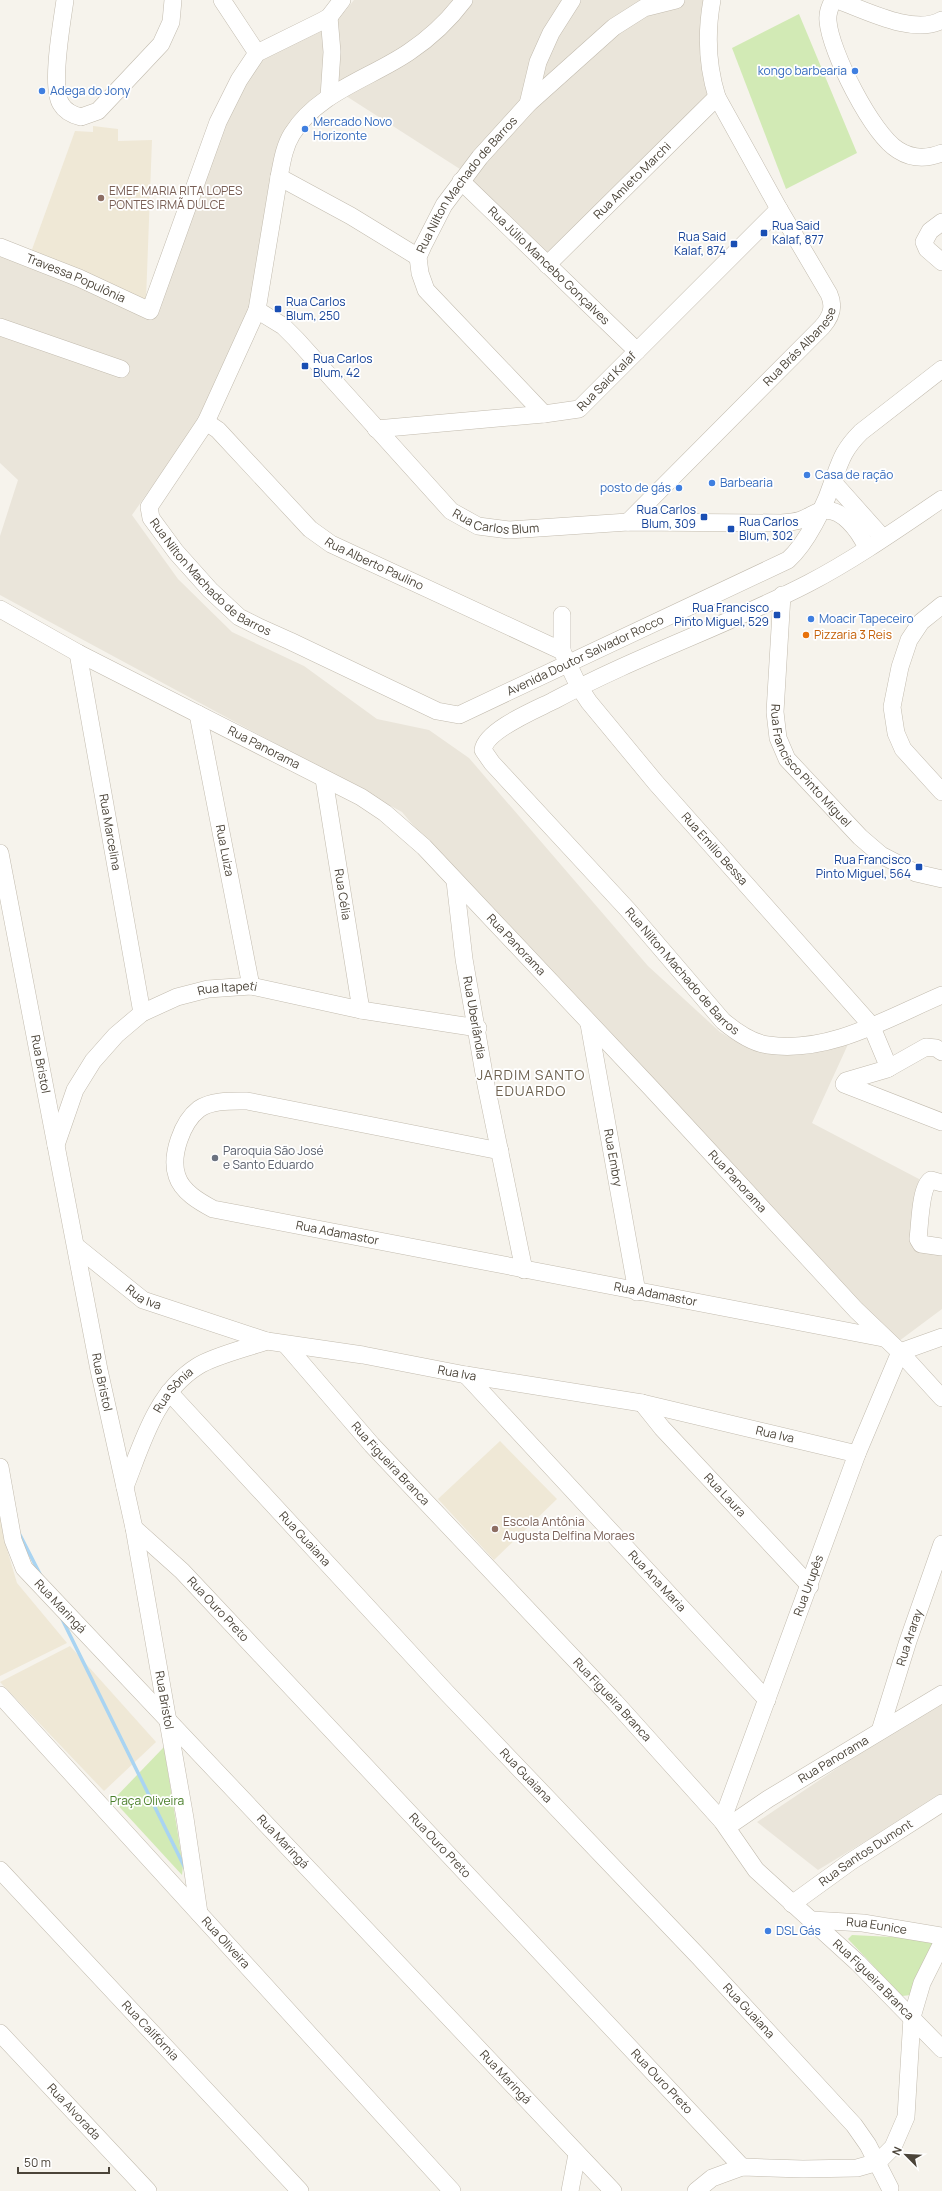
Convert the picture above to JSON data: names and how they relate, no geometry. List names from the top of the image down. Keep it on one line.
{"streets":{"street":["Rua Amleto Marchi","Rua Nilton Machado de Barros","Rua Júlio Mancebo Gonçalves","Travessa Populônia","Rua Brás Albanese","Rua Said Kalaf","Rua Carlos Blum","Rua Alberto Paulino","Avenida Doutor Salvador Rocco","Rua Panorama","Rua Francisco Pinto Miguel","Rua Marcelina","Rua Emilio Bessa","Rua Luiza","Rua Célia","Rua Itapeti","Rua Uberlândia","Rua Bristol","Rua Embry","Rua Adamastor","Rua Iva","Rua Sônia","Rua Figueira Branca","Rua Laura","Rua Guaiana","Rua Ana Maria","Rua Urupês","Rua Maringá","Rua Ouro Preto","Rua Araray","Rua Santos Dumont","Rua Eunice","Rua Oliveira","Rua Califórnia","Rua Alvorada"]},"crossings":[["Rua Amleto Marchi","Rua Júlio Mancebo Gonçalves"],["Rua Amleto Marchi","Rua Brás Albanese"],["Rua Nilton Machado de Barros","Rua Júlio Mancebo Gonçalves"],["Rua Nilton Machado de Barros","Rua Said Kalaf"],["Rua Nilton Machado de Barros","Rua Carlos Blum"],["Rua Nilton Machado de Barros","Rua Alberto Paulino"],["Rua Nilton Machado de Barros","Avenida Doutor Salvador Rocco"],["Rua Nilton Machado de Barros","Rua Emilio Bessa"],["Rua Júlio Mancebo Gonçalves","Rua Said Kalaf"],["Rua Brás Albanese","Rua Said Kalaf"],["Rua Brás Albanese","Rua Carlos Blum"],["Rua Said Kalaf","Rua Carlos Blum"],["Rua Carlos Blum","Avenida Doutor Salvador Rocco"],["Rua Alberto Paulino","Avenida Doutor Salvador Rocco"],["Rua Alberto Paulino","Rua Emilio Bessa"],["Avenida Doutor Salvador Rocco","Rua Francisco Pinto Miguel"],["Avenida Doutor Salvador Rocco","Rua Emilio Bessa"],["Rua Panorama","Rua Marcelina"],["Rua Panorama","Rua Luiza"],["Rua Panorama","Rua Célia"],["Rua Panorama","Rua Uberlândia"],["Rua Panorama","Rua Embry"],["Rua Panorama","Rua Adamastor"],["Rua Panorama","Rua Figueira Branca"],["Rua Panorama","Rua Urupês"],["Rua Panorama","Rua Araray"],["Rua Marcelina","Rua Itapeti"],["Rua Luiza","Rua Itapeti"],["Rua Célia","Rua Itapeti"],["Rua Itapeti","Rua Uberlândia"],["Rua Itapeti","Rua Bristol"],["Rua Uberlândia","Rua Adamastor"],["Rua Bristol","Rua Iva"],["Rua Bristol","Rua Sônia"],["Rua Bristol","Rua Maringá"],["Rua Bristol","Rua Ouro Preto"],["Rua Bristol","Rua Oliveira"],["Rua Embry","Rua Adamastor"],["Rua Iva","Rua Sônia"],["Rua Iva","Rua Figueira Branca"],["Rua Iva","Rua Laura"],["Rua Iva","Rua Ana Maria"],["Rua Iva","Rua Urupês"],["Rua Sônia","Rua Guaiana"],["Rua Figueira Branca","Rua Urupês"],["Rua Figueira Branca","Rua Santos Dumont"],["Rua Figueira Branca","Rua Eunice"],["Rua Laura","Rua Urupês"],["Rua Ana Maria","Rua Urupês"]],"districts":["JARDIM SANTO EDUARDO"],"parks":["Praça Oliveira"],"places":{"other":["kongo barbearia","Adega do Jony","Mercado Novo Horizonte","EMEF MARIA RITA LOPES PONTES IRMÃ DULCE","Casa de ração","Barbearia","posto de gás","Moacir Tapeceiro","Pizzaria 3 Reis","Paroquia São José e Santo Eduardo","Escola Antônia Augusta Delfina Moraes","DSL Gás"],"transit":["Rua Said Kalaf, 877","Rua Said Kalaf, 874","Rua Carlos Blum, 250","Rua Carlos Blum, 42","Rua Carlos Blum, 309","Rua Carlos Blum, 302","Rua Francisco Pinto Miguel, 529","Rua Francisco Pinto Miguel, 564"]},"scale_bar":"50 m","north":"top left"}
